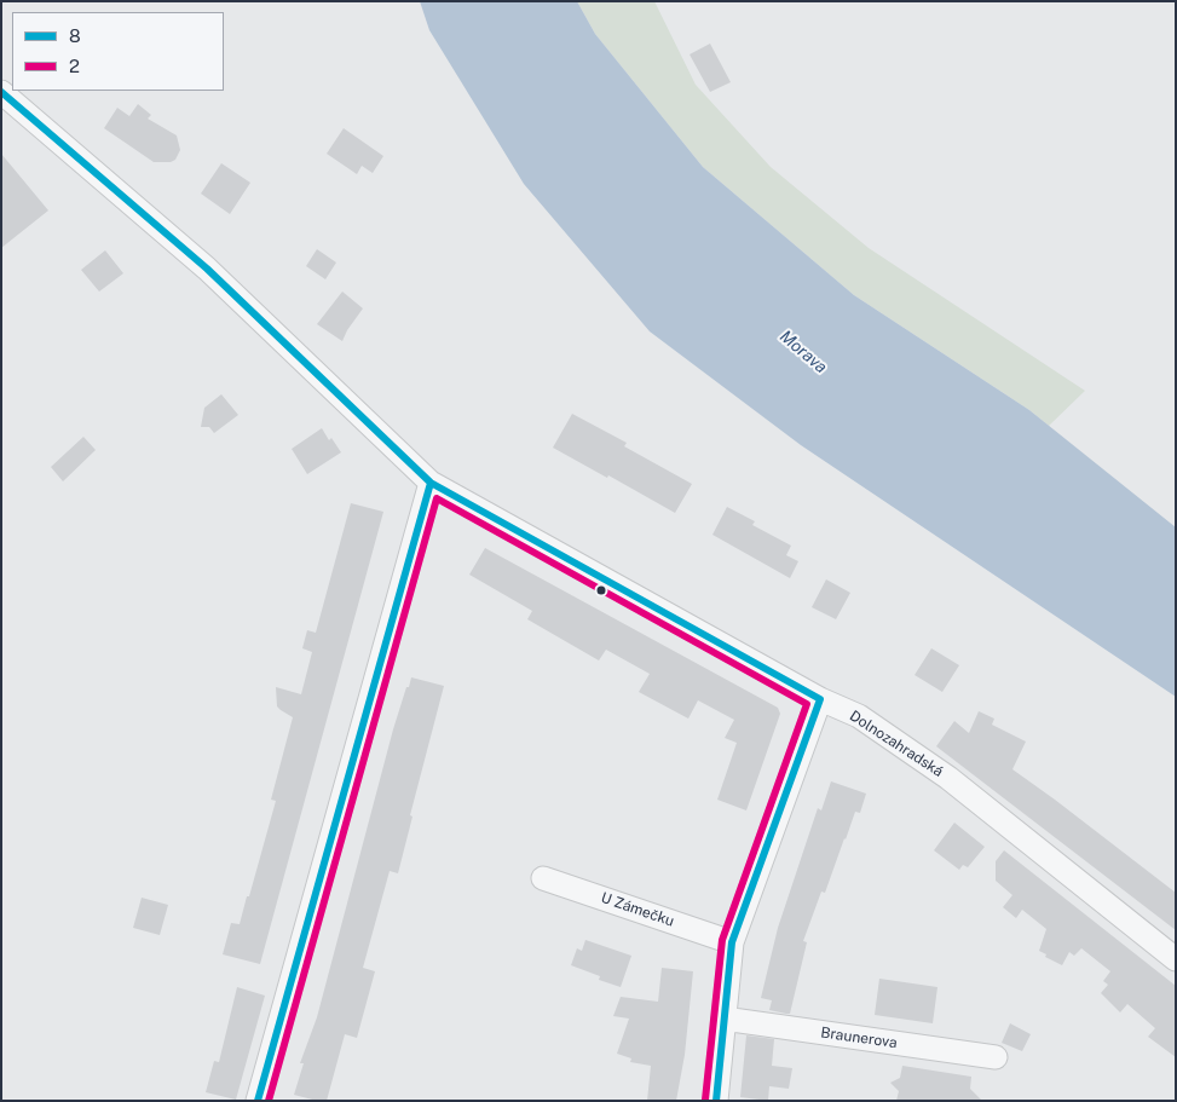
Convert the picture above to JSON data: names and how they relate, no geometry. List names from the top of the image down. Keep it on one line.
{"streets":{"street":["Dolnozahradská","U Zámečku","Braunerova"]},"water":["Morava"],"lines":["transit line 8","transit line 2"],"legend":["8","2"]}
